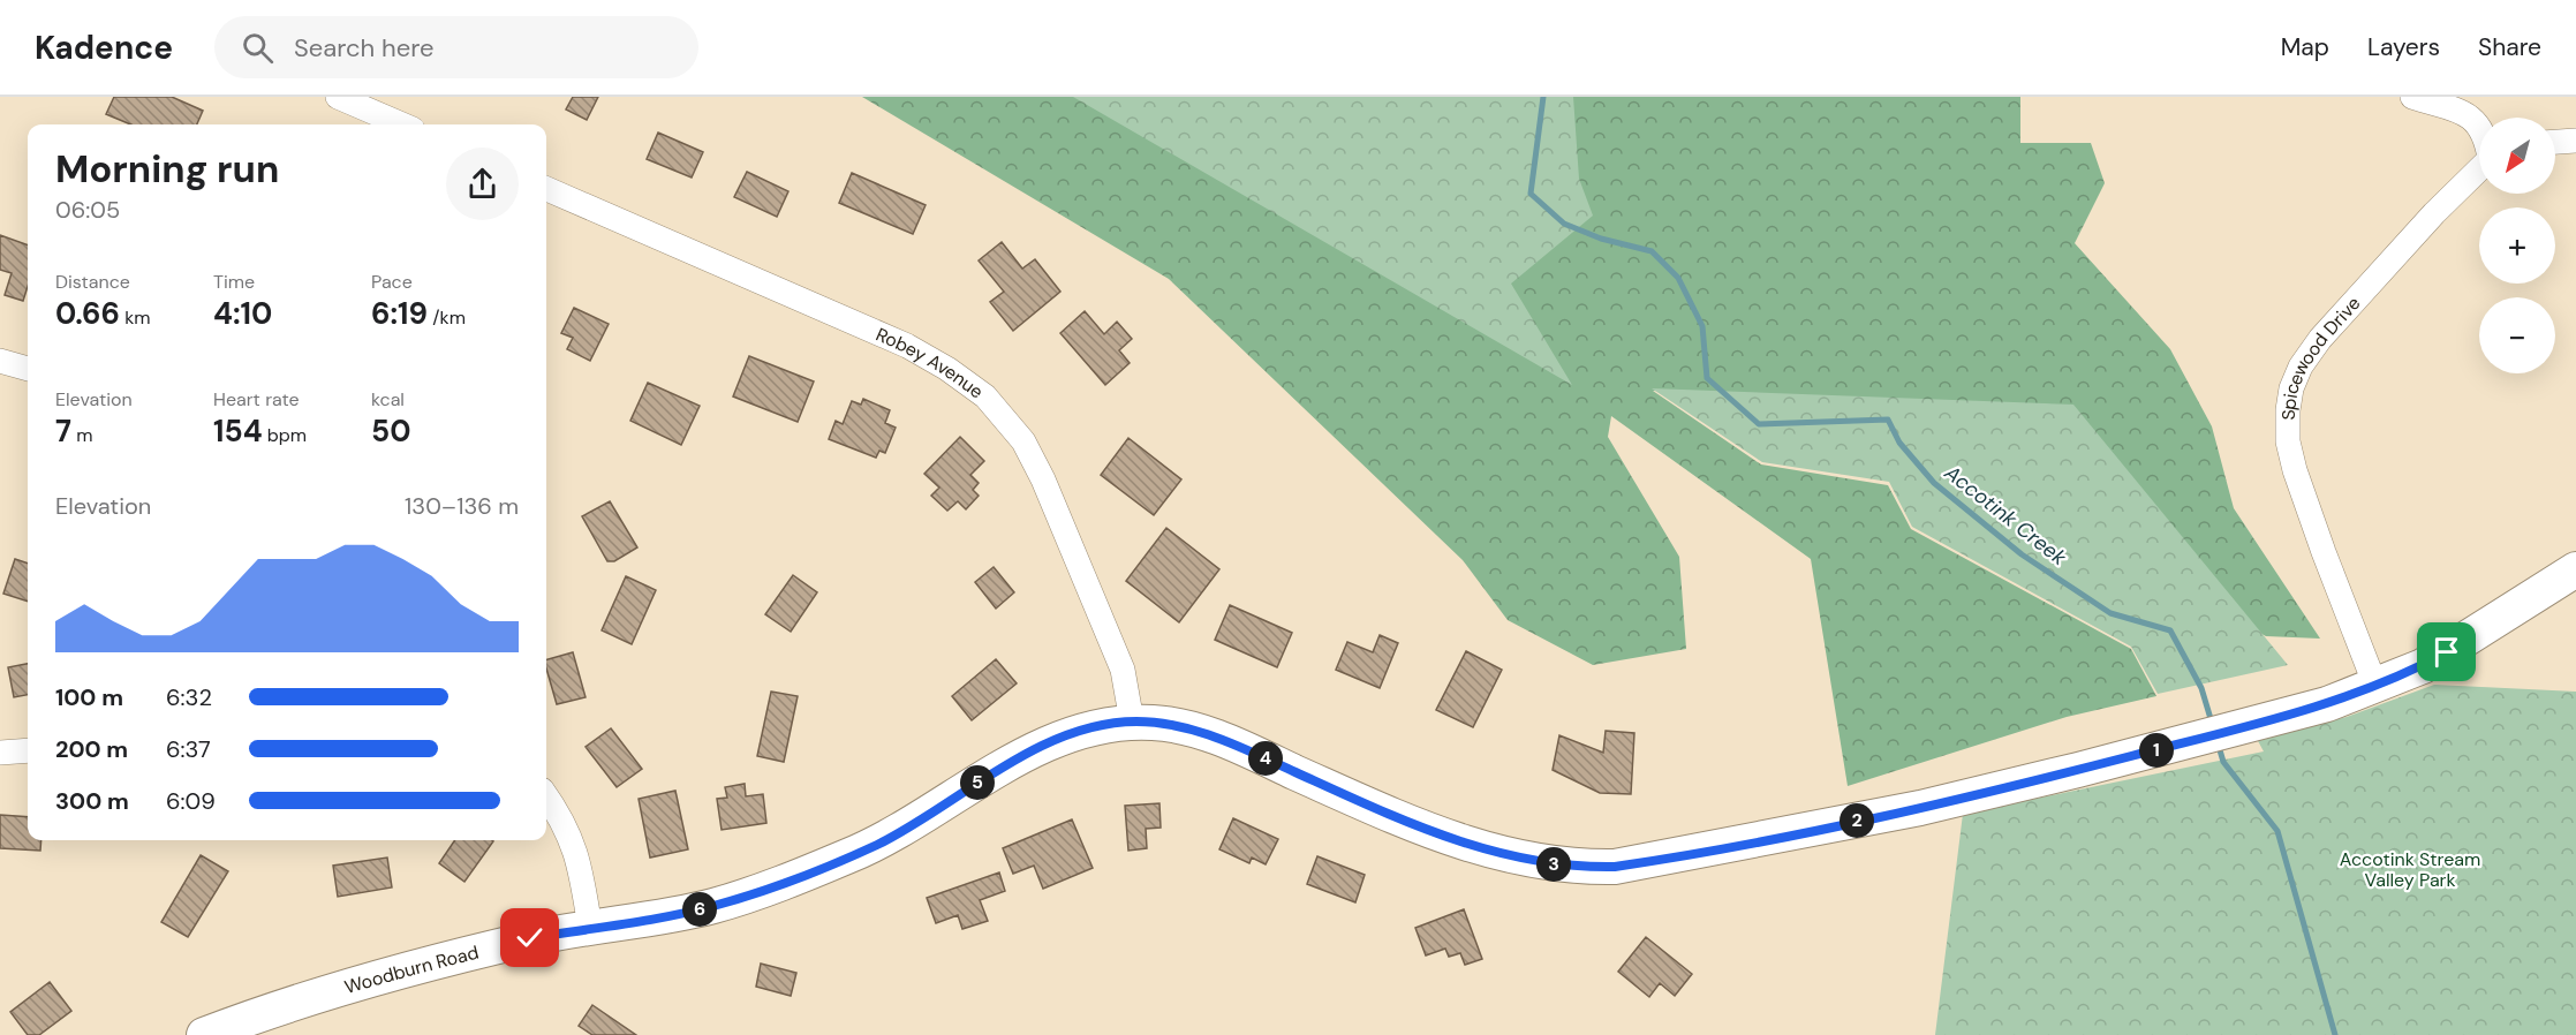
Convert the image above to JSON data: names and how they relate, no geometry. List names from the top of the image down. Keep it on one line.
{"streets":{"street":["Spicewood Drive","Robey Avenue","Woodburn Road"]},"crossings":[["Spicewood Drive","Woodburn Road"],["Robey Avenue","Woodburn Road"]],"water":["Accotink Creek"],"parks":["Accotink Stream Valley Park"],"north":"bottom left","page":{"header":"Kadence","search":"Search here","nav":["Map","Layers","Share"],"map_buttons":["+","−"],"heading":["Morning run","06:05"],"stats":[["Distance","0.66 km"],["Time","4:10"],["Pace","6:19 /km"],["Elevation","7 m"],["Heart rate","154 bpm"],["kcal","50"]],"chart":["Elevation","130–136 m"],"list":[{"name":"100 m","note":"6:32"},{"name":"200 m","note":"6:37"},{"name":"300 m","note":"6:09"}],"pins":["1","4","5","2","3","6"]}}
